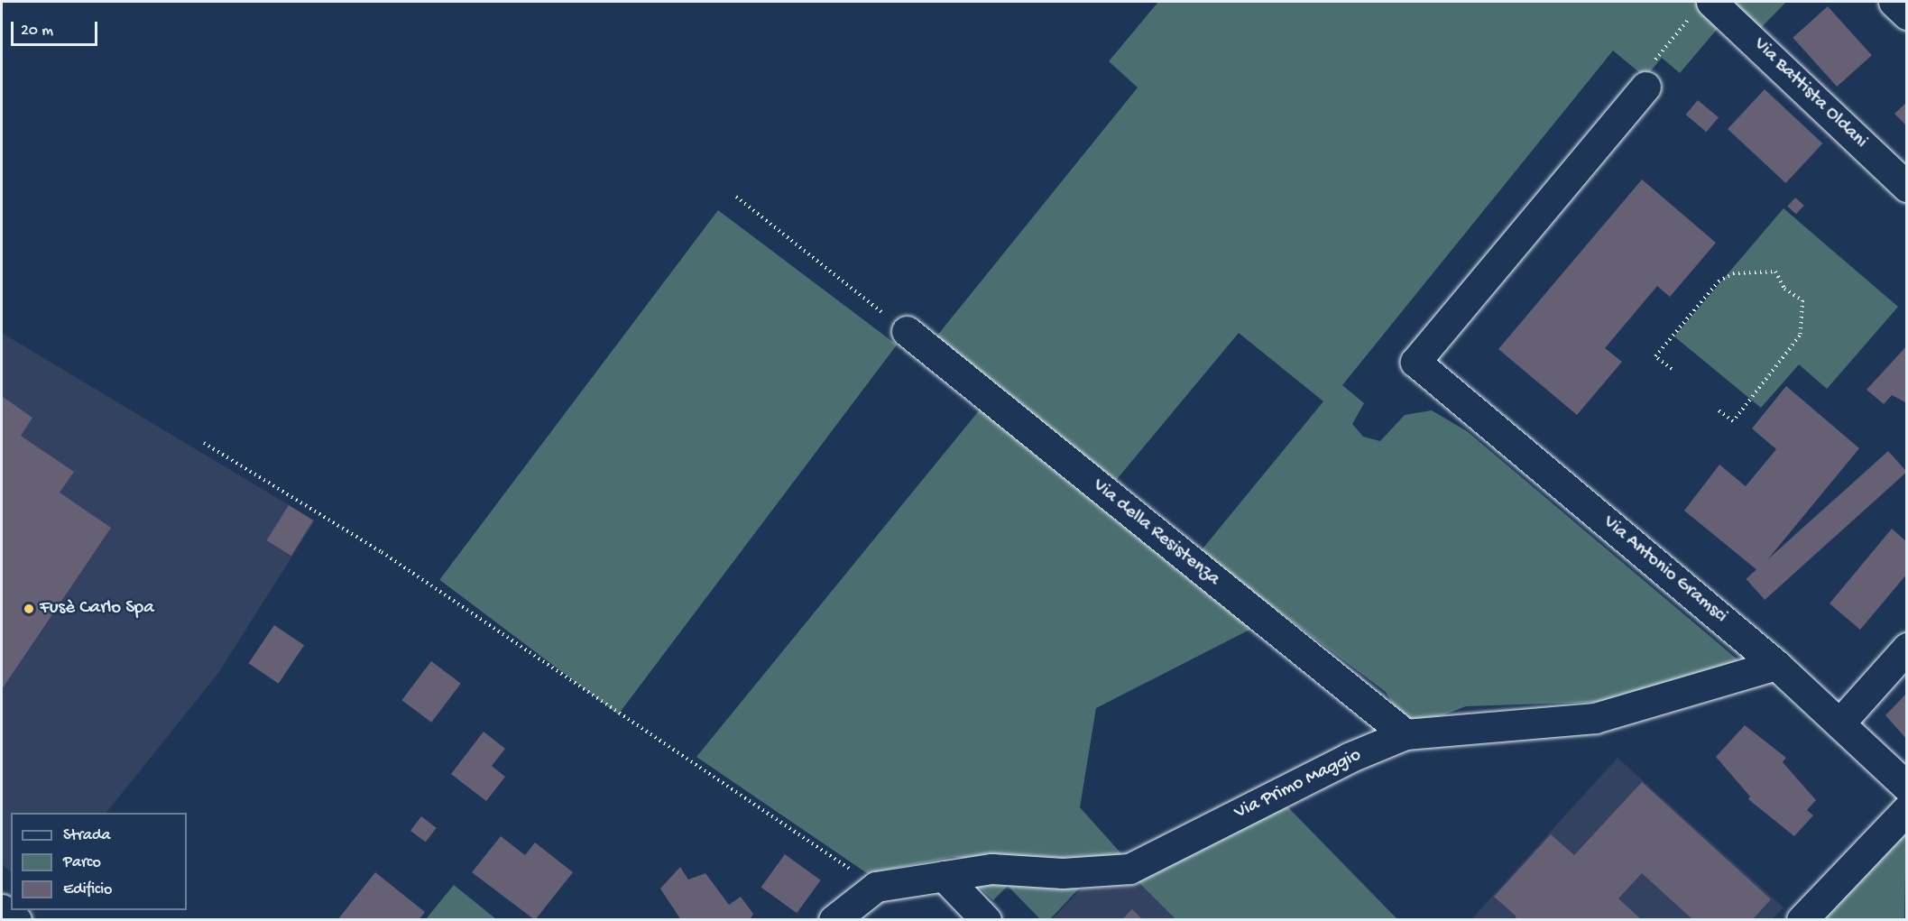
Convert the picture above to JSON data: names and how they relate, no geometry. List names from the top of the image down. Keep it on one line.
{"streets":{"street":["Via Battista Oldani","Via della Resistenza","Via Antonio Gramsci","Via Primo Maggio"]},"crossings":[["Via della Resistenza","Via Primo Maggio"],["Via Antonio Gramsci","Via Primo Maggio"]],"places":["Fusè Carlo Spa"],"legend":["Strada","Parco","Edificio"],"scale_bar":"20 m"}
